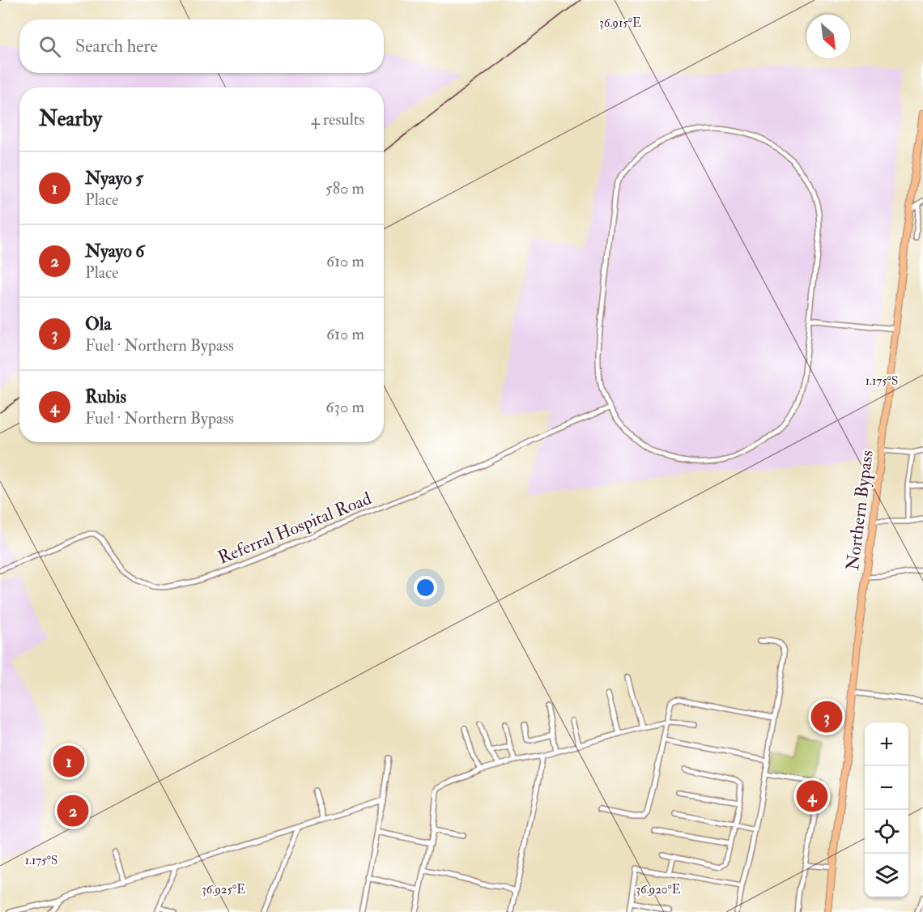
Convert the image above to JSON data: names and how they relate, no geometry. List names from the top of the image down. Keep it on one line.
{"streets":{"main road":["Northern Bypass"],"street":["Referral Hospital Road"]},"north":"bottom right","page":{"search":"Search here","heading":["Nearby","4 results"],"list":[{"mark":"1","name":"Nyayo 5","note":"Place","value":"580 m"},{"mark":"2","name":"Nyayo 6","note":"Place","value":"610 m"},{"mark":"3","name":"Ola","note":"Fuel · Northern Bypass","value":"610 m"},{"mark":"4","name":"Rubis","note":"Fuel · Northern Bypass","value":"630 m"}],"pins":["3","1","4","2"],"map_buttons":["+","−"]},"coordinates":["36.915°E","1.175°S","36.925°E","36.920°E"]}
